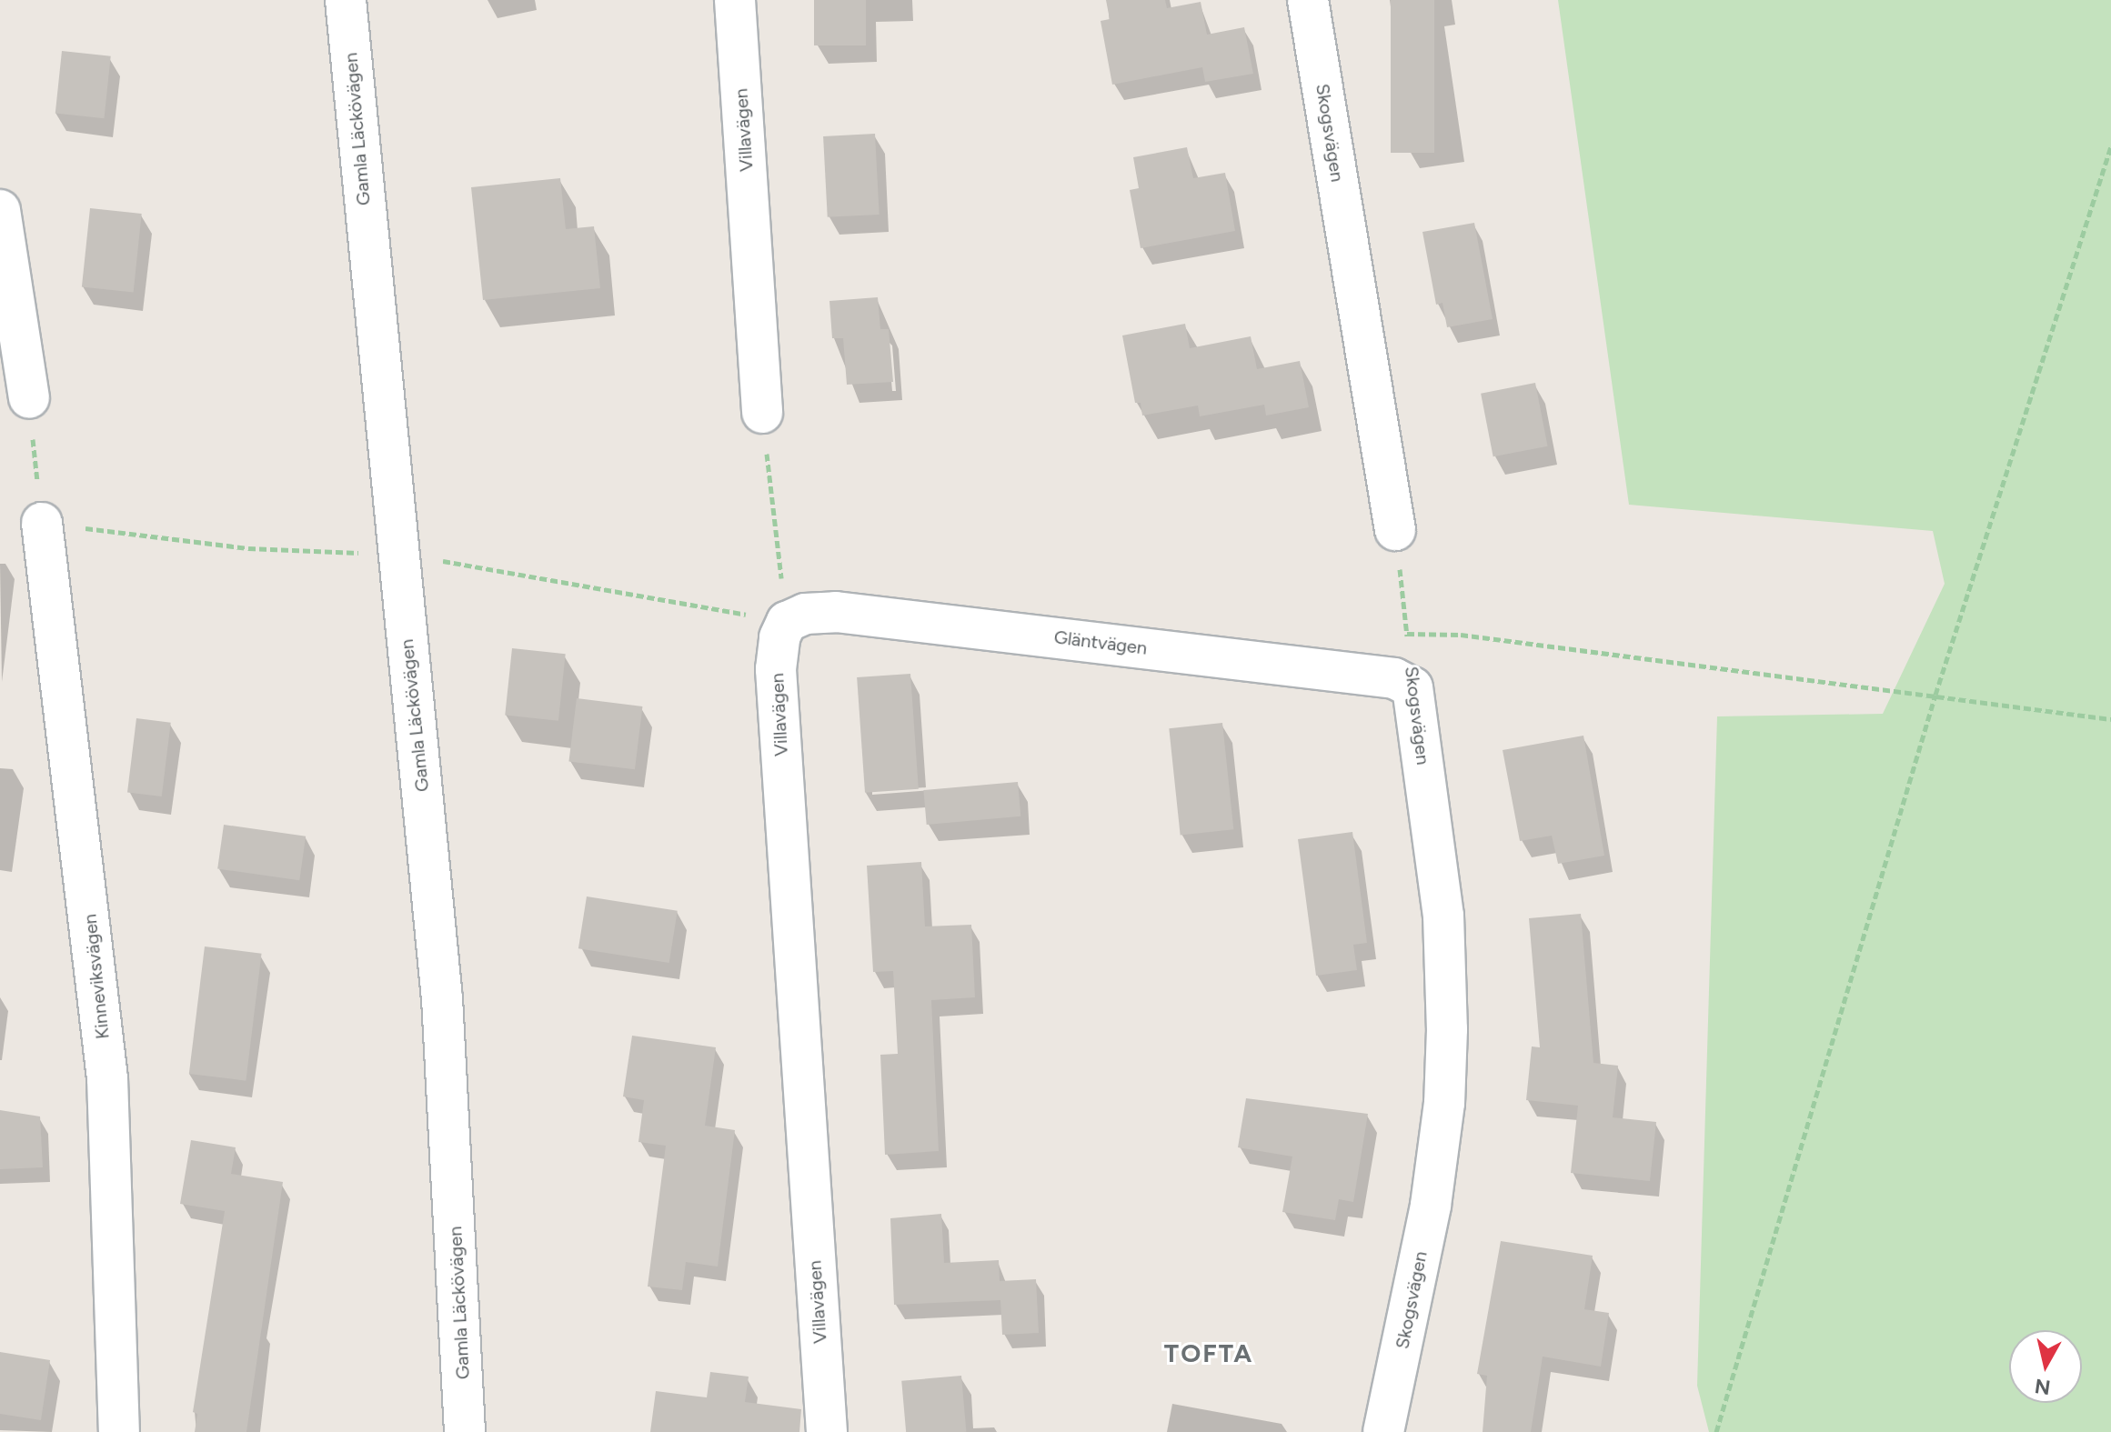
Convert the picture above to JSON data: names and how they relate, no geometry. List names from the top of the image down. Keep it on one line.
{"streets":{"street":["Gamla Läckövägen","Villavägen","Skogsvägen","Gläntvägen","Kinneviksvägen"]},"crossings":[["Villavägen","Gläntvägen"],["Skogsvägen","Gläntvägen"]],"districts":["TOFTA"],"north":"bottom"}
